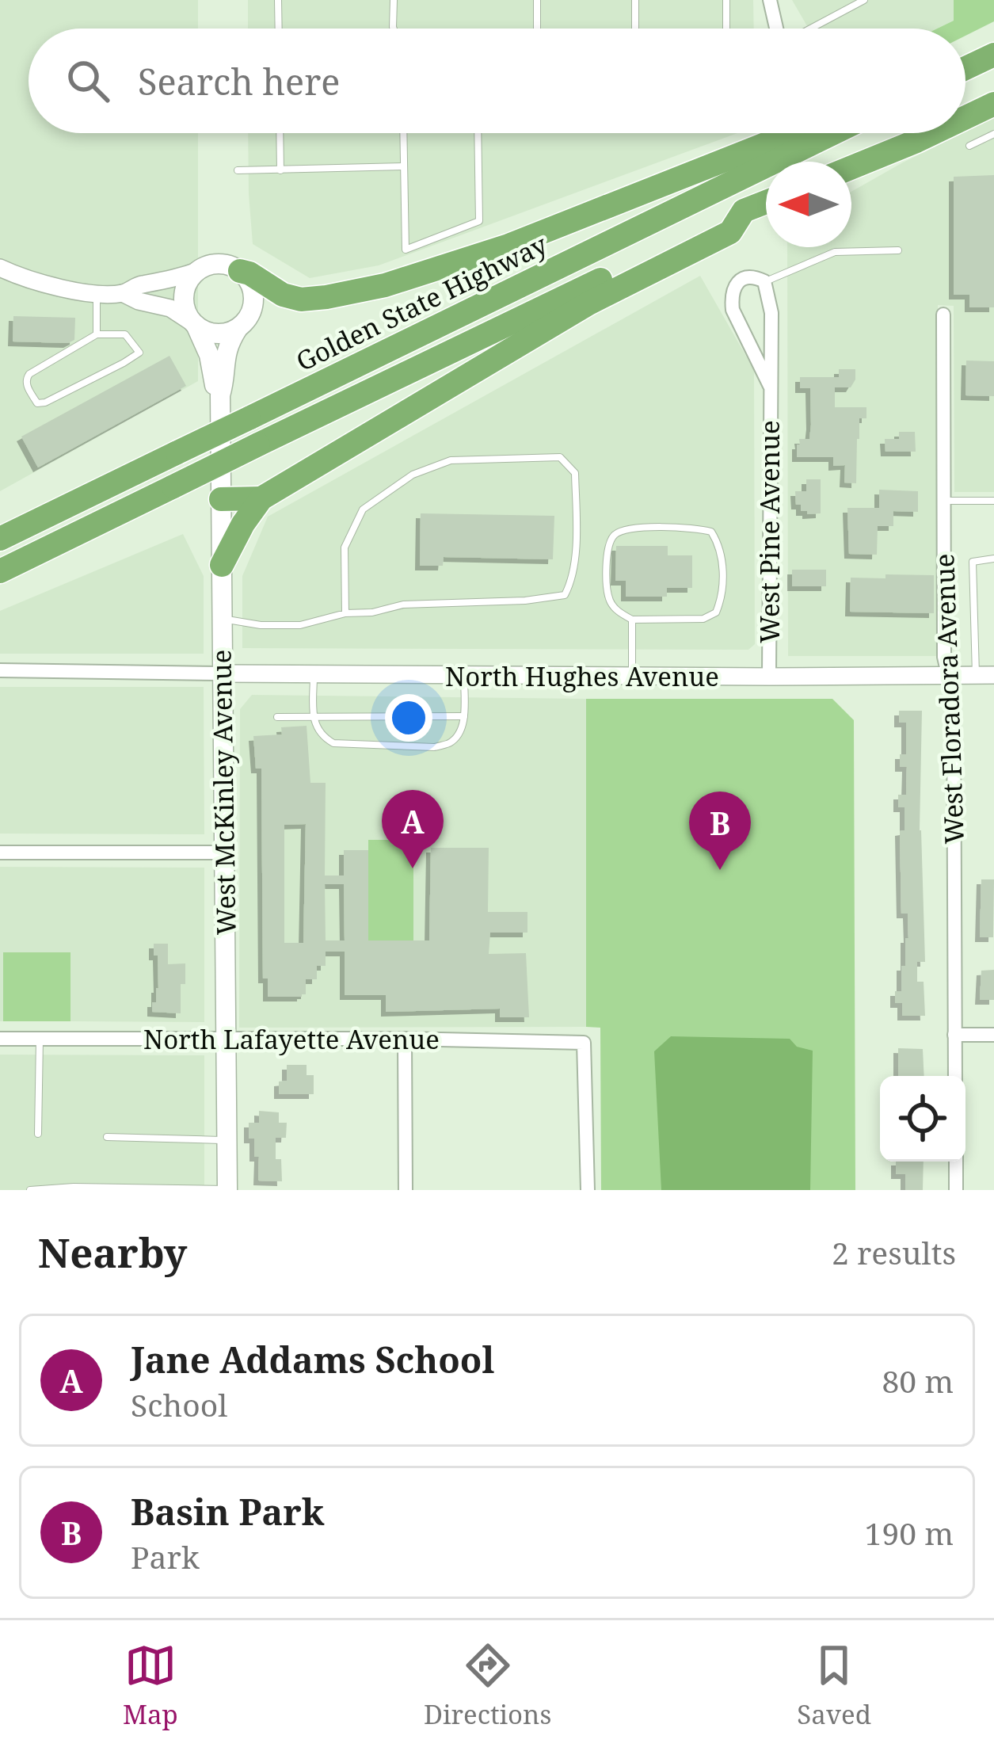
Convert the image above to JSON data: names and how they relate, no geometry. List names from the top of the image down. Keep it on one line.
{"streets":{"highway":["Golden State Highway"],"main road":["West McKinley Avenue"],"street":["West Pine Avenue","North Hughes Avenue","West Floradora Avenue","North Lafayette Avenue"]},"crossings":[["West Pine Avenue","North Hughes Avenue"],["North Hughes Avenue","West Floradora Avenue"],["North Hughes Avenue","West McKinley Avenue"],["West McKinley Avenue","North Lafayette Avenue"]],"north":"left","page":{"search":"Search here","pins":["A","B"],"heading":["Nearby","2 results"],"list":[{"mark":"A","name":"Jane Addams School","note":"School","value":"80 m"},{"mark":"B","name":"Basin Park","note":"Park","value":"190 m"}],"nav":["Map","Directions","Saved"]}}
